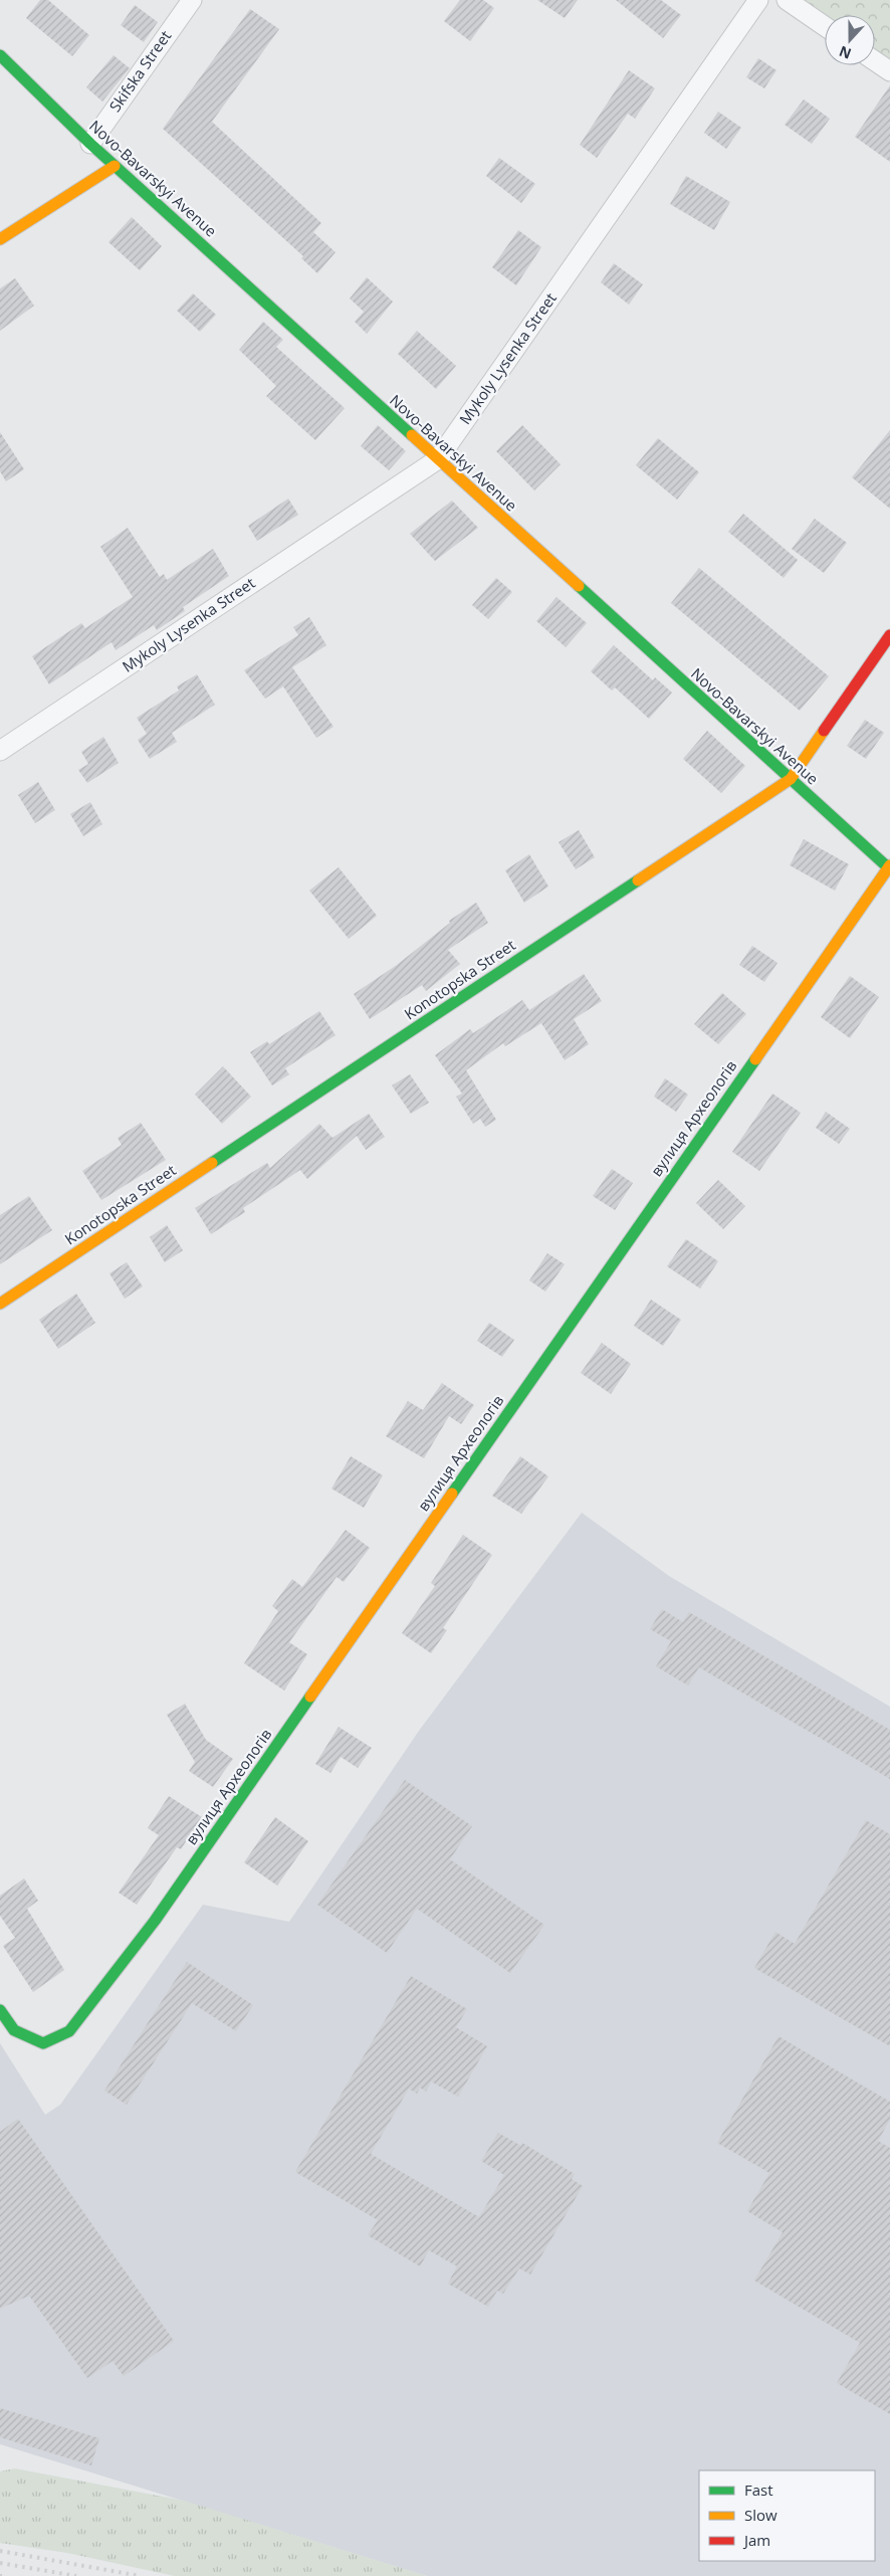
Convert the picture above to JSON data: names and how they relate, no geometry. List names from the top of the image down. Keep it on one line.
{"streets":{"street":["Skifska Street","Novo-Bavarskyi Avenue","Mykoly Lysenka Street","Konotopska Street","вулиця Археологів"]},"crossings":[["Skifska Street","Novo-Bavarskyi Avenue"],["Novo-Bavarskyi Avenue","Mykoly Lysenka Street"],["Novo-Bavarskyi Avenue","Konotopska Street"],["Novo-Bavarskyi Avenue","вулиця Археологів"]],"legend":["Fast","Slow","Jam"],"north":"bottom"}
